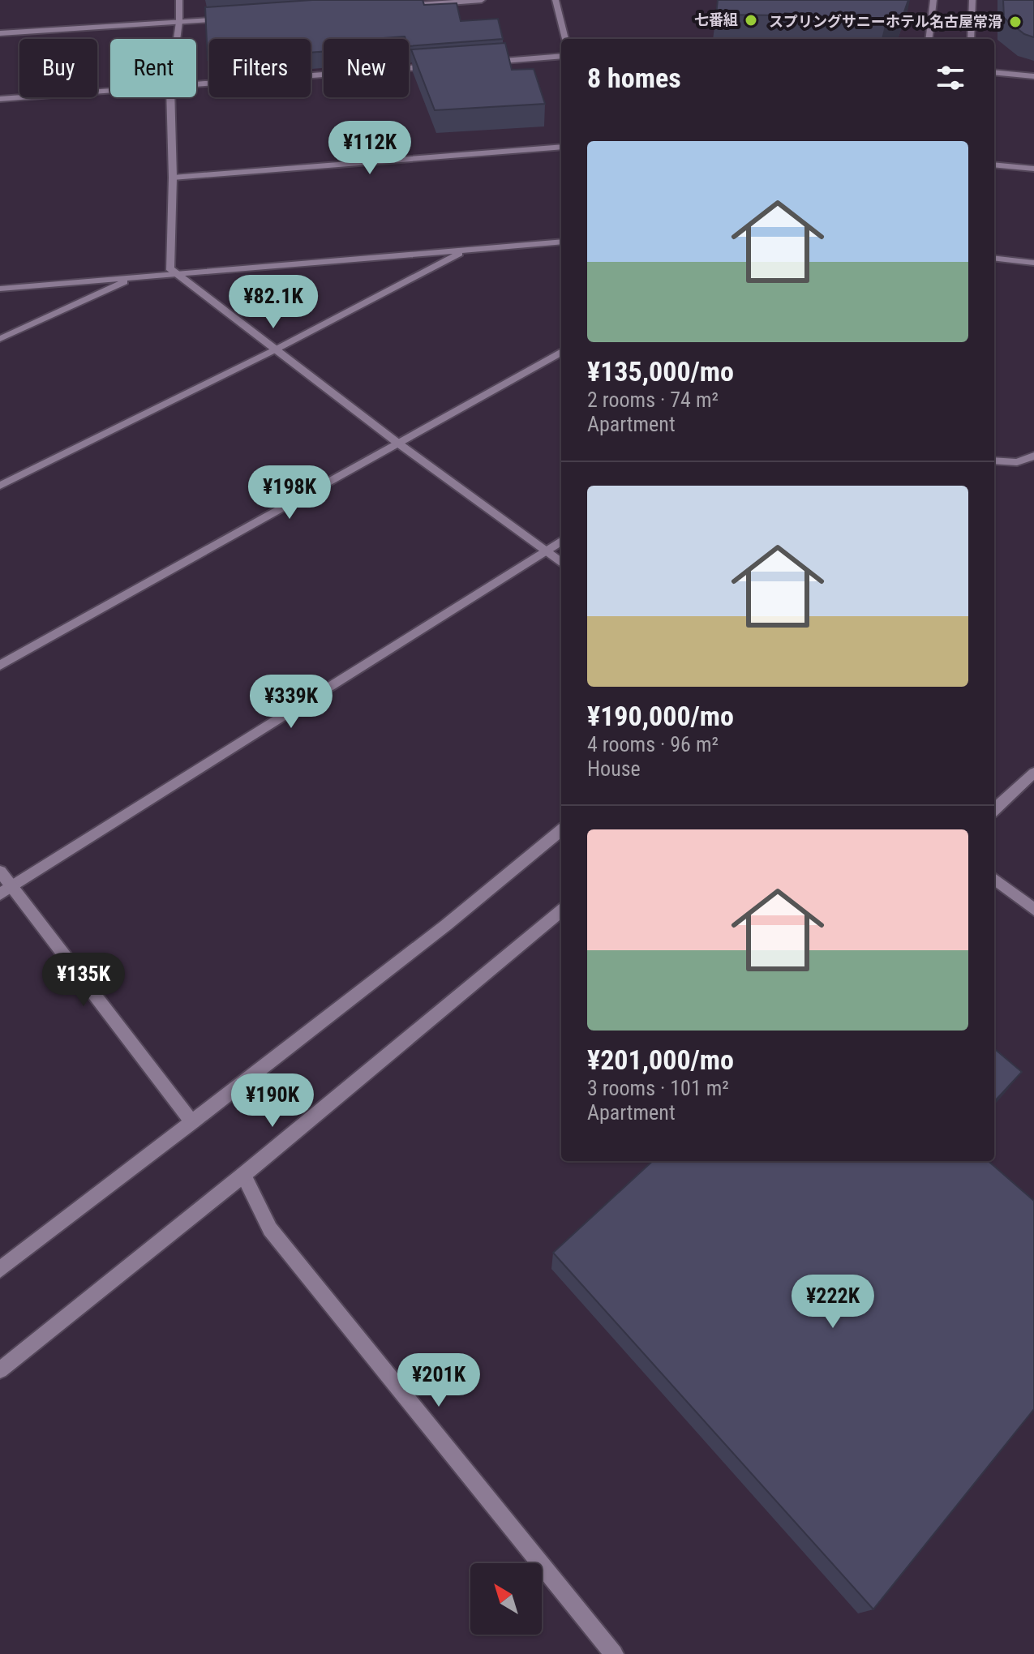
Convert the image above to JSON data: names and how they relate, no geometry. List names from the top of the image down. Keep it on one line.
{"places":["七番組","スプリングサニーホテル名古屋常滑"],"north":"top left","page":{"chip":["Buy","Rent","Filters","New"],"heading":"8 homes","list":[{"name":"¥135,000/mo","note":"2 rooms · 74 m² · Apartment"},{"name":"¥190,000/mo","note":"4 rooms · 96 m² · House"},{"name":"¥201,000/mo","note":"3 rooms · 101 m² · Apartment"}],"price":["¥112K","¥82.1K","¥198K","¥339K","¥135K","¥190K","¥222K","¥201K"]}}
